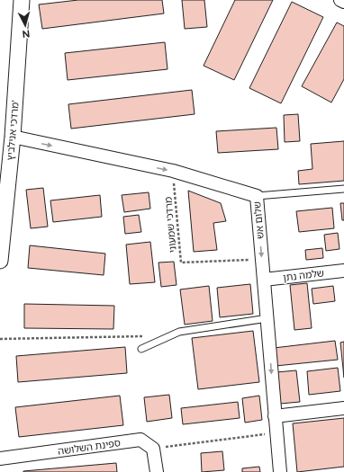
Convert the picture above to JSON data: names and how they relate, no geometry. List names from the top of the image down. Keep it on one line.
{"streets":{"street":["מרדכי אנילביץ'","שלום אש","שלמה נתן","ספינת השלושה"],"path":["מרדכי שמעוני"]},"crossings":[["מרדכי אנילביץ'","שלום אש"],["שלום אש","מרדכי שמעוני"],["שלום אש","שלמה נתן"]],"one_way":["שלום אש"],"north":"bottom"}
